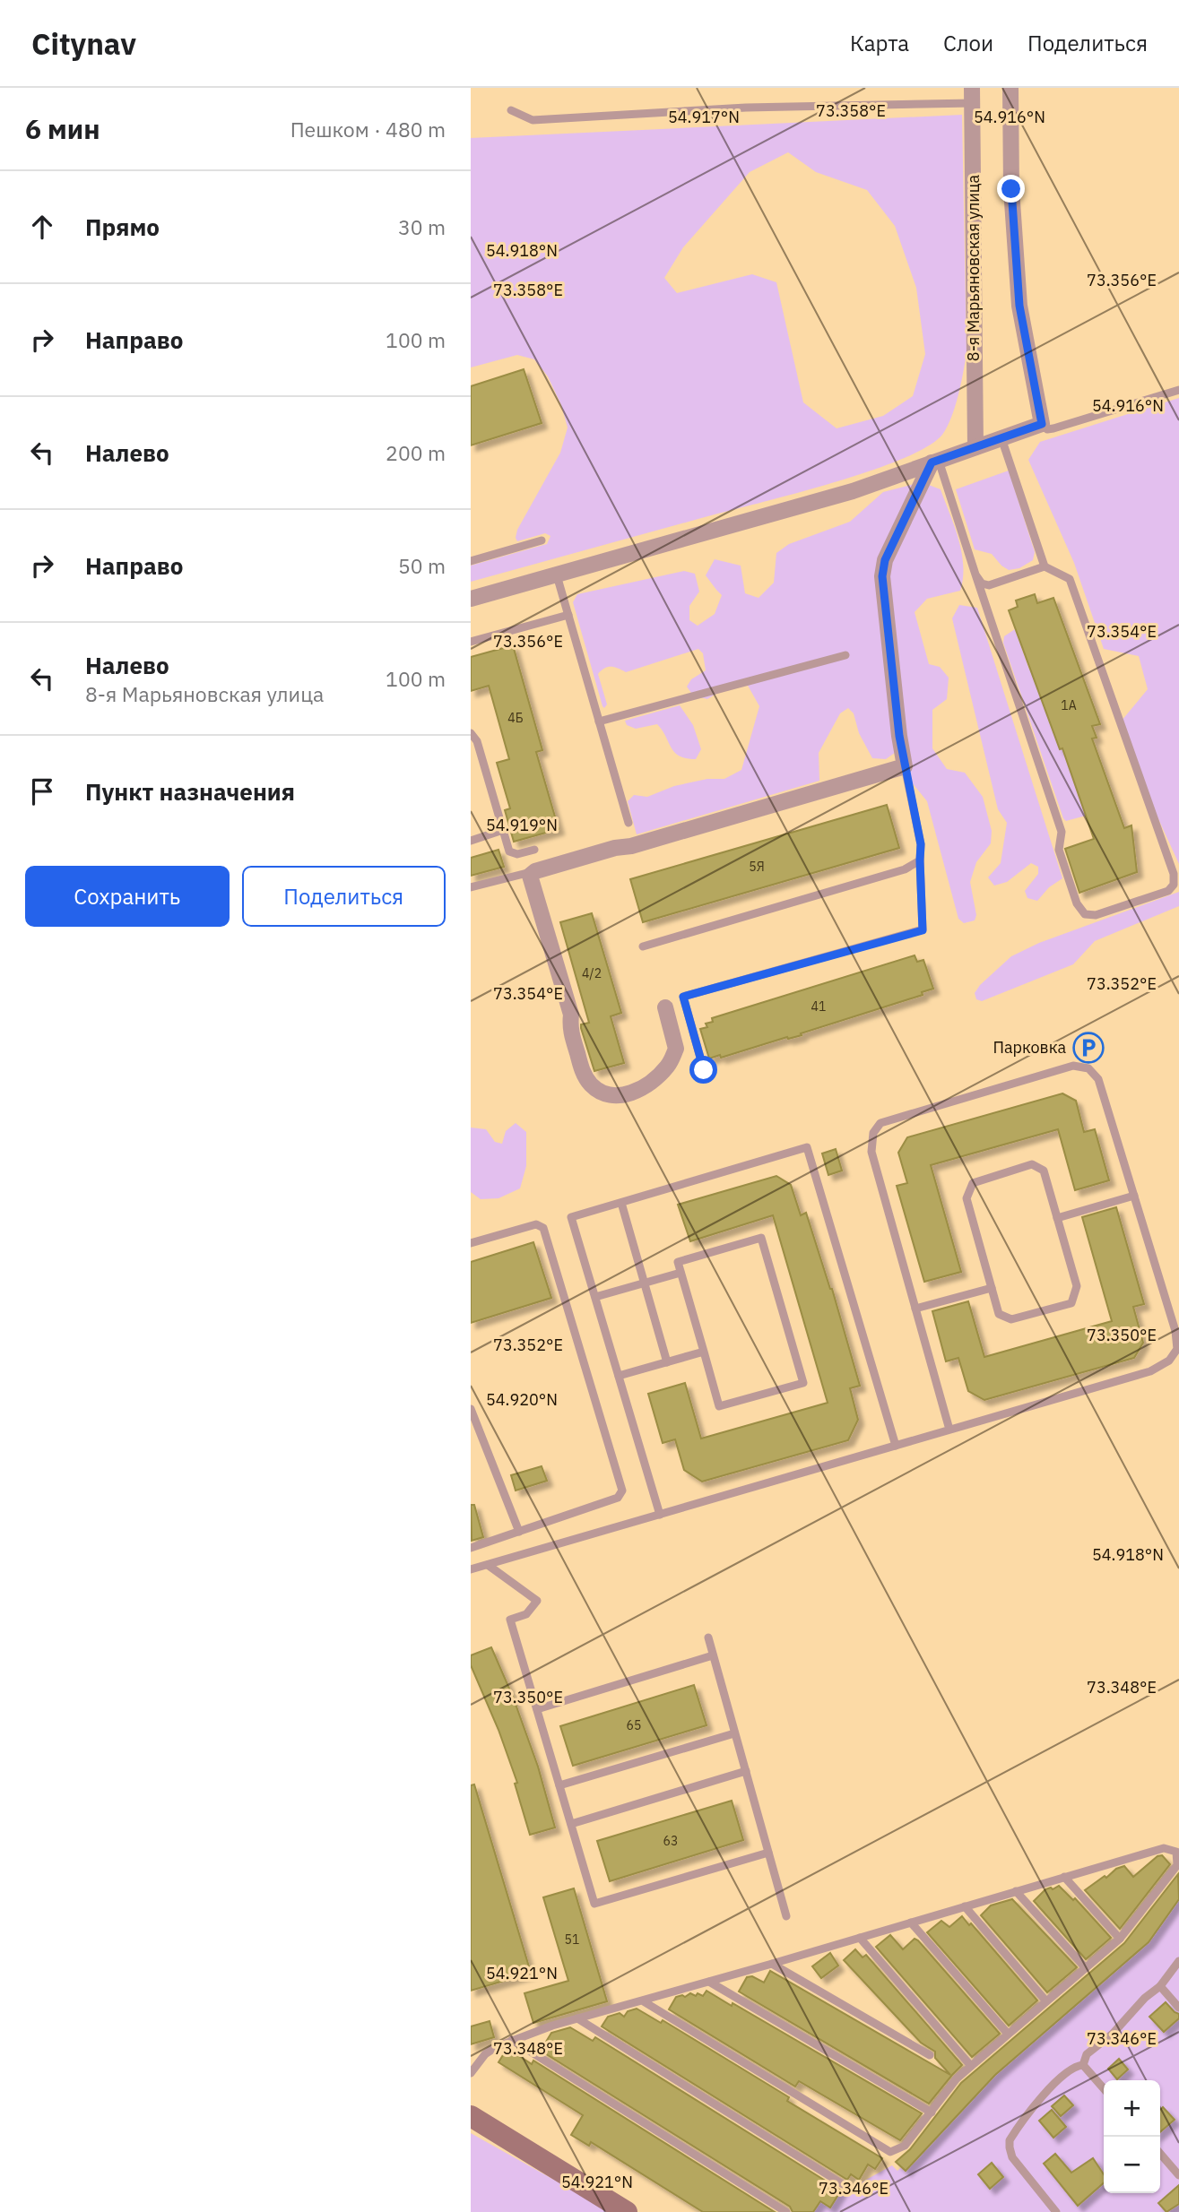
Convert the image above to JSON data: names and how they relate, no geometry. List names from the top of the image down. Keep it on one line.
{"streets":{"street":["8-я Марьяновская улица"]},"places":{"parking":["Парковка"]},"house_numbers":["1А","4Б","5Я","4/2","41","65","63","51"],"page":{"header":"Citynav","nav":["Карта","Слои","Поделиться"],"heading":["6 мин","Пешком · 480 m"],"list":[["Прямо","30 m"],["Направо","100 m"],["Налево","200 m"],["Направо","50 m"],["Налево","8-я Марьяновская улица","100 m"],"Пункт назначения"],"buttons":["Сохранить","Поделиться"],"map_buttons":["+","−"]},"coordinates":["73.358°E","54.917°N","54.916°N","54.918°N","73.356°E","73.354°E","54.919°N","73.352°E","73.350°E","54.920°N","73.348°E","54.921°N","73.346°E"]}
